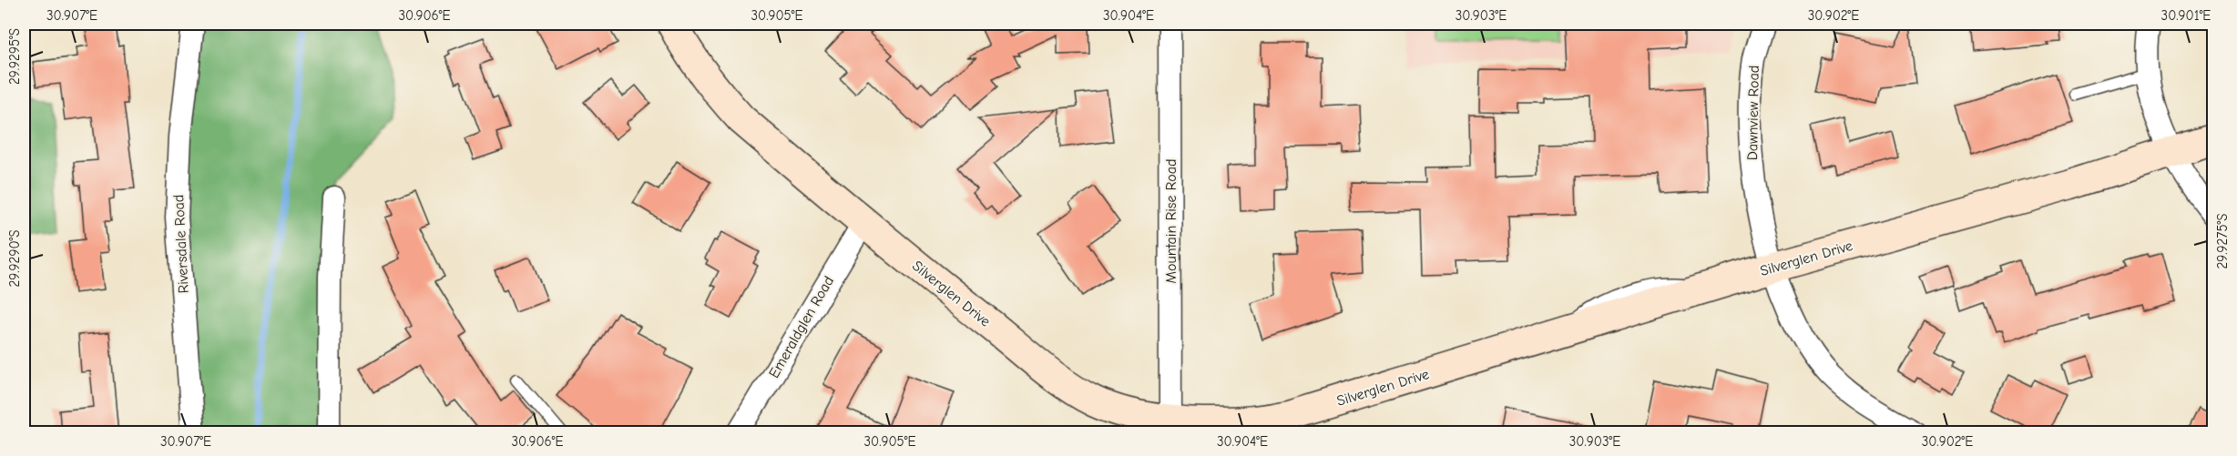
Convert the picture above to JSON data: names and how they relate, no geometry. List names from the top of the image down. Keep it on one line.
{"streets":{"street":["Dawnview Road","Mountain Rise Road","Riversdale Road","Silverglen Drive","Emeraldglen Road"]},"crossings":[["Dawnview Road","Silverglen Drive"],["Mountain Rise Road","Silverglen Drive"],["Silverglen Drive","Emeraldglen Road"]],"coordinates":["30.907°E","30.906°E","30.905°E","30.904°E","30.903°E","30.902°E","30.901°E","29.9295°S","29.9275°S","29.9290°S"]}
